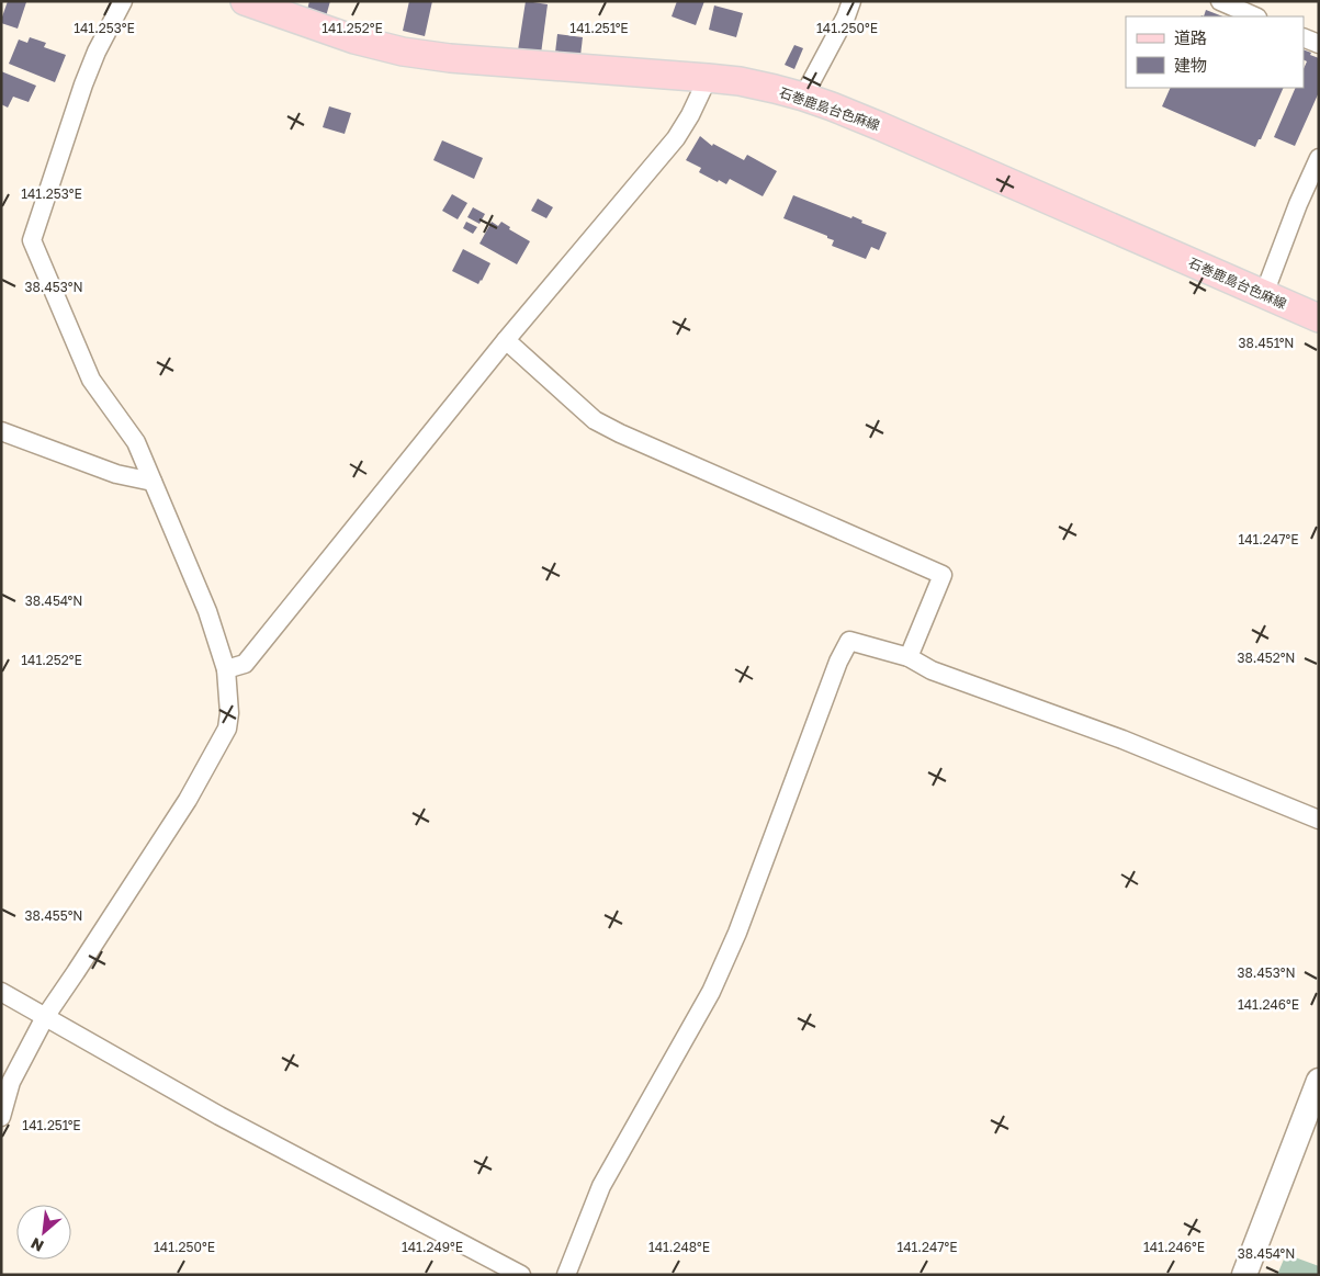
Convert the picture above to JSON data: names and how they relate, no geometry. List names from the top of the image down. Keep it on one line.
{"streets":{"main road":["石巻鹿島台色麻線"]},"legend":["道路","建物"],"north":"bottom left","coordinates":["141.253°E","141.252°E","141.251°E","141.250°E","38.453°N","38.451°N","141.247°E","38.454°N","38.452°N","38.455°N","141.246°E","141.249°E","141.248°E"]}
